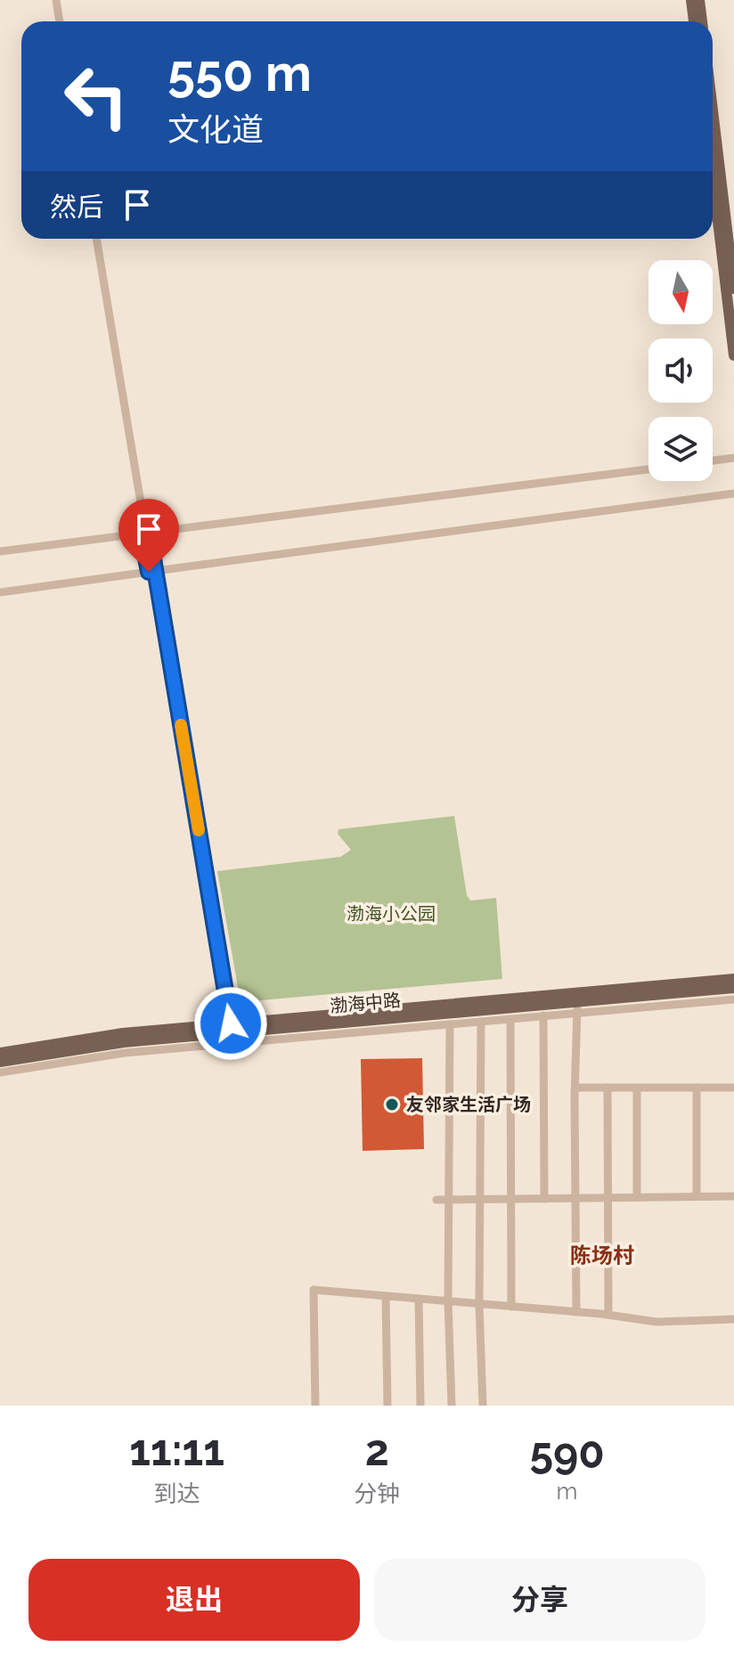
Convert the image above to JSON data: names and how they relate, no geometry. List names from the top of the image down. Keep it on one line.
{"streets":{"main road":["渤海中路"]},"districts":["陈场村"],"parks":["渤海小公园"],"places":["友邻家生活广场"],"north":"bottom","page":{"turn":["550 m","文化道"],"then":"然后","eta":["11:11","到达","2","分钟","590","m"],"buttons":["退出","分享"]}}
